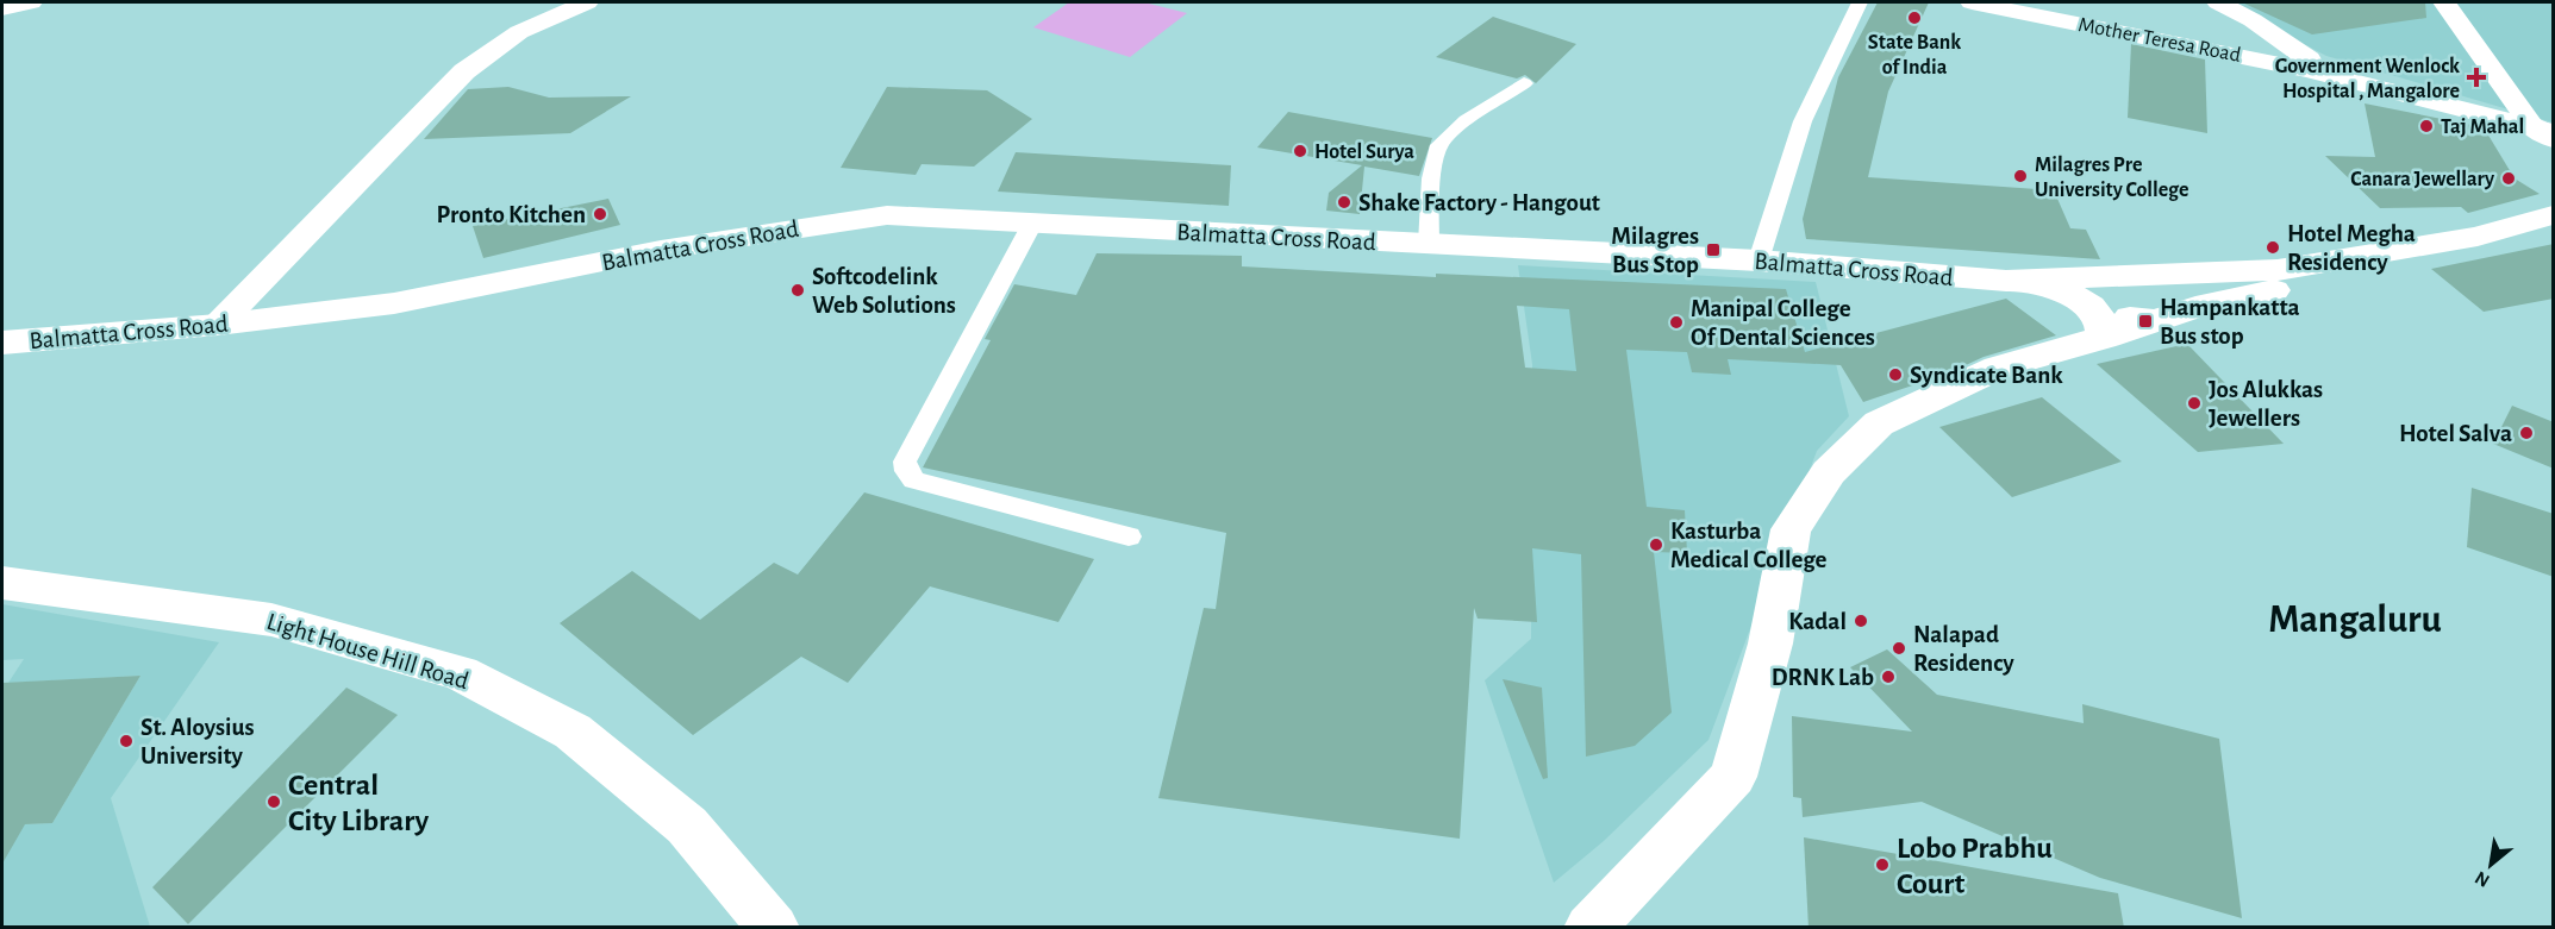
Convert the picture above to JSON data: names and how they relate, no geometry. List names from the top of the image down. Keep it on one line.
{"streets":{"main road":["Balmatta Cross Road","Light House Hill Road"],"street":["Mother Teresa Road"]},"districts":["Mangaluru"],"places":{"other":["State Bank of India","Taj Mahal","Hotel Surya","Milagres Pre University College","Canara Jewellary","Shake Factory - Hangout","Pronto Kitchen","Hotel Megha Residency","Softcodelink Web Solutions","Manipal College Of Dental Sciences","Syndicate Bank","Jos Alukkas Jewellers","Hotel Salva","Kasturba Medical College","Kadal","Nalapad Residency","DRNK Lab","St. Aloysius University","Central City Library","Lobo Prabhu Court"],"health":["Government Wenlock Hospital , Mangalore"],"transit":["Milagres Bus Stop","Hampankatta Bus stop"]},"north":"bottom left"}
